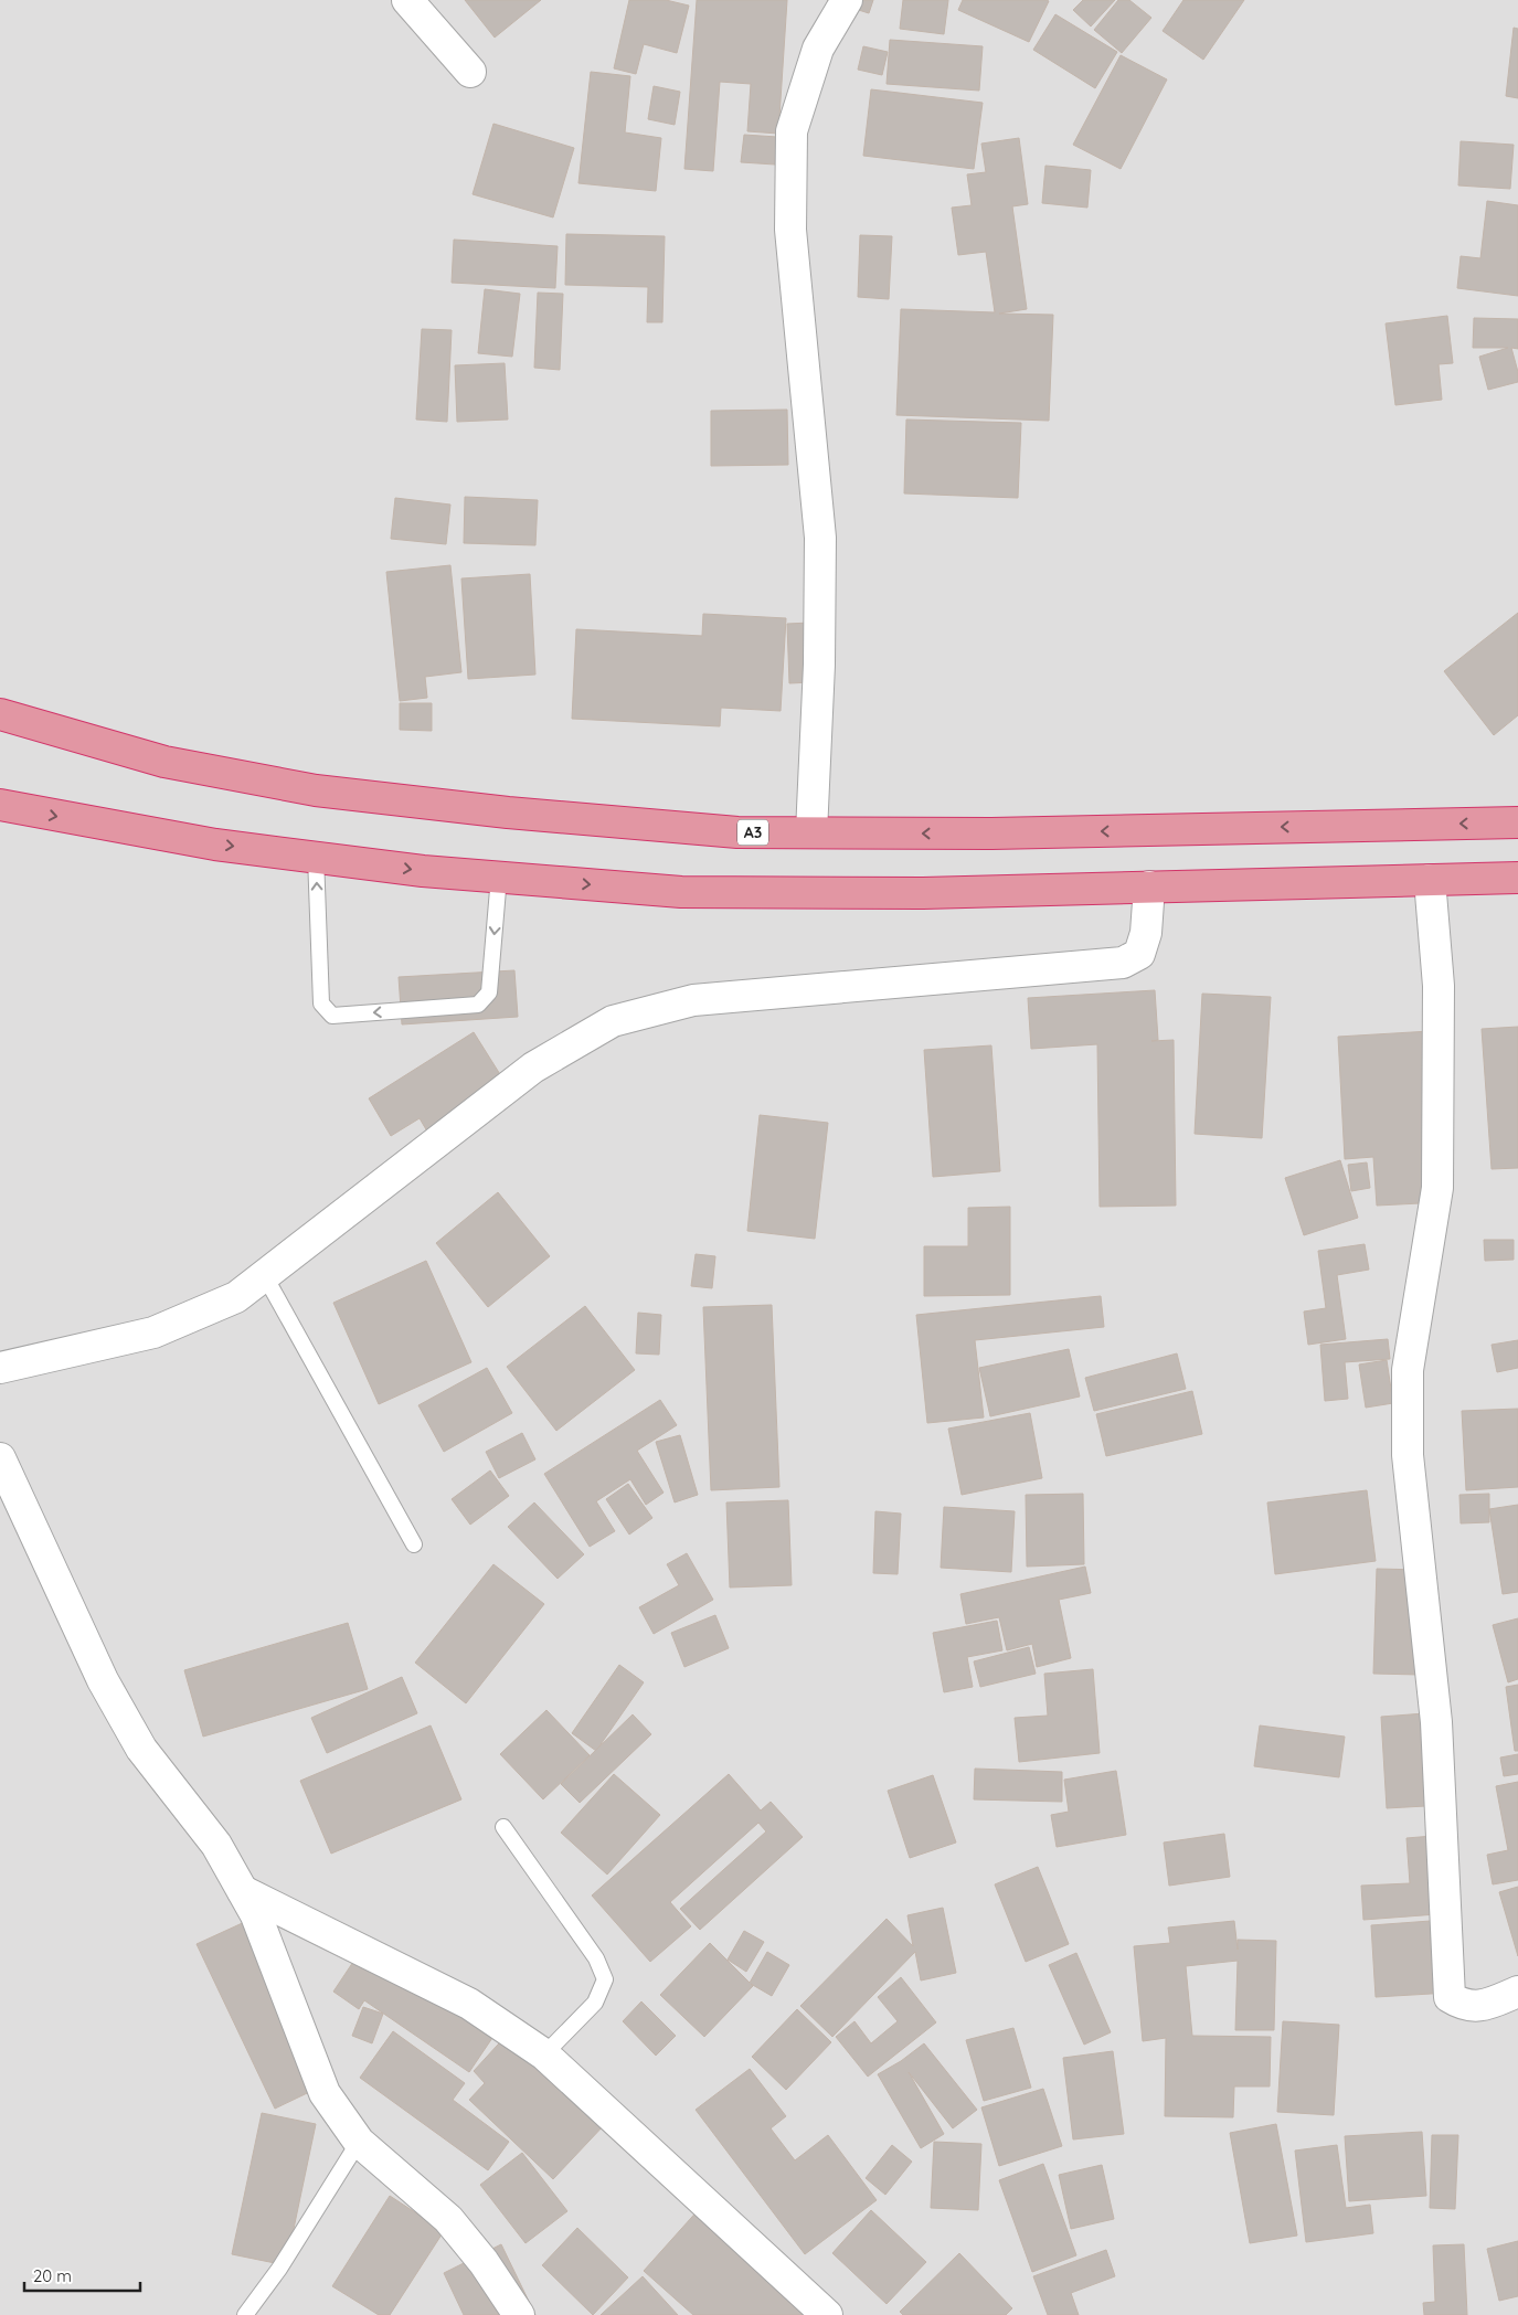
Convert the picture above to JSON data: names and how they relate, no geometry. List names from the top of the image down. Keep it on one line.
{"streets":{"highway":["A3"]},"scale_bar":"20 m"}
